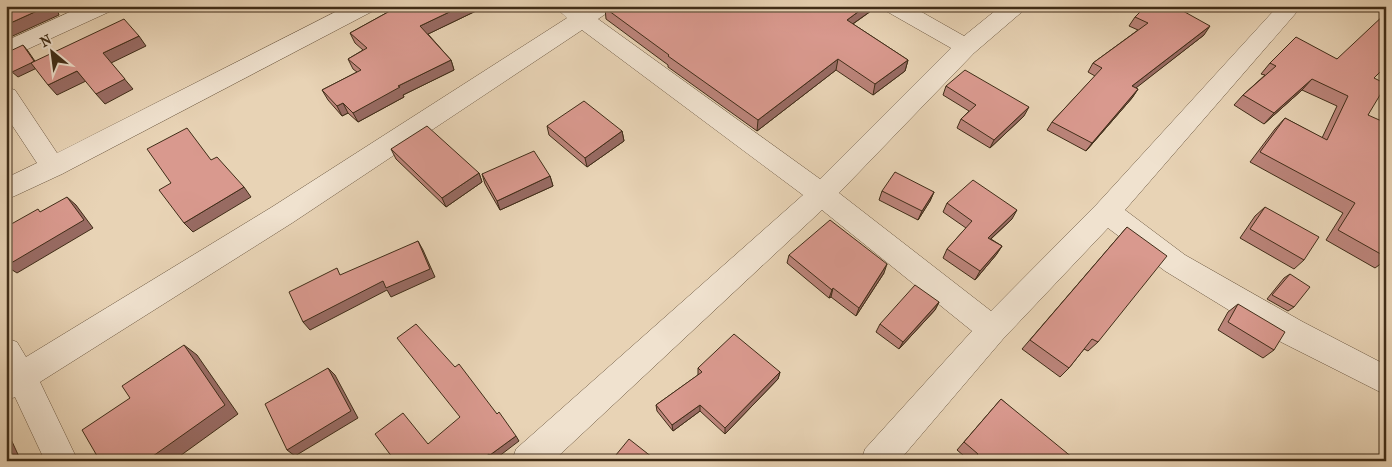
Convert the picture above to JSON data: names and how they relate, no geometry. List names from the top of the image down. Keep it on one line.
{"north":"top left"}
